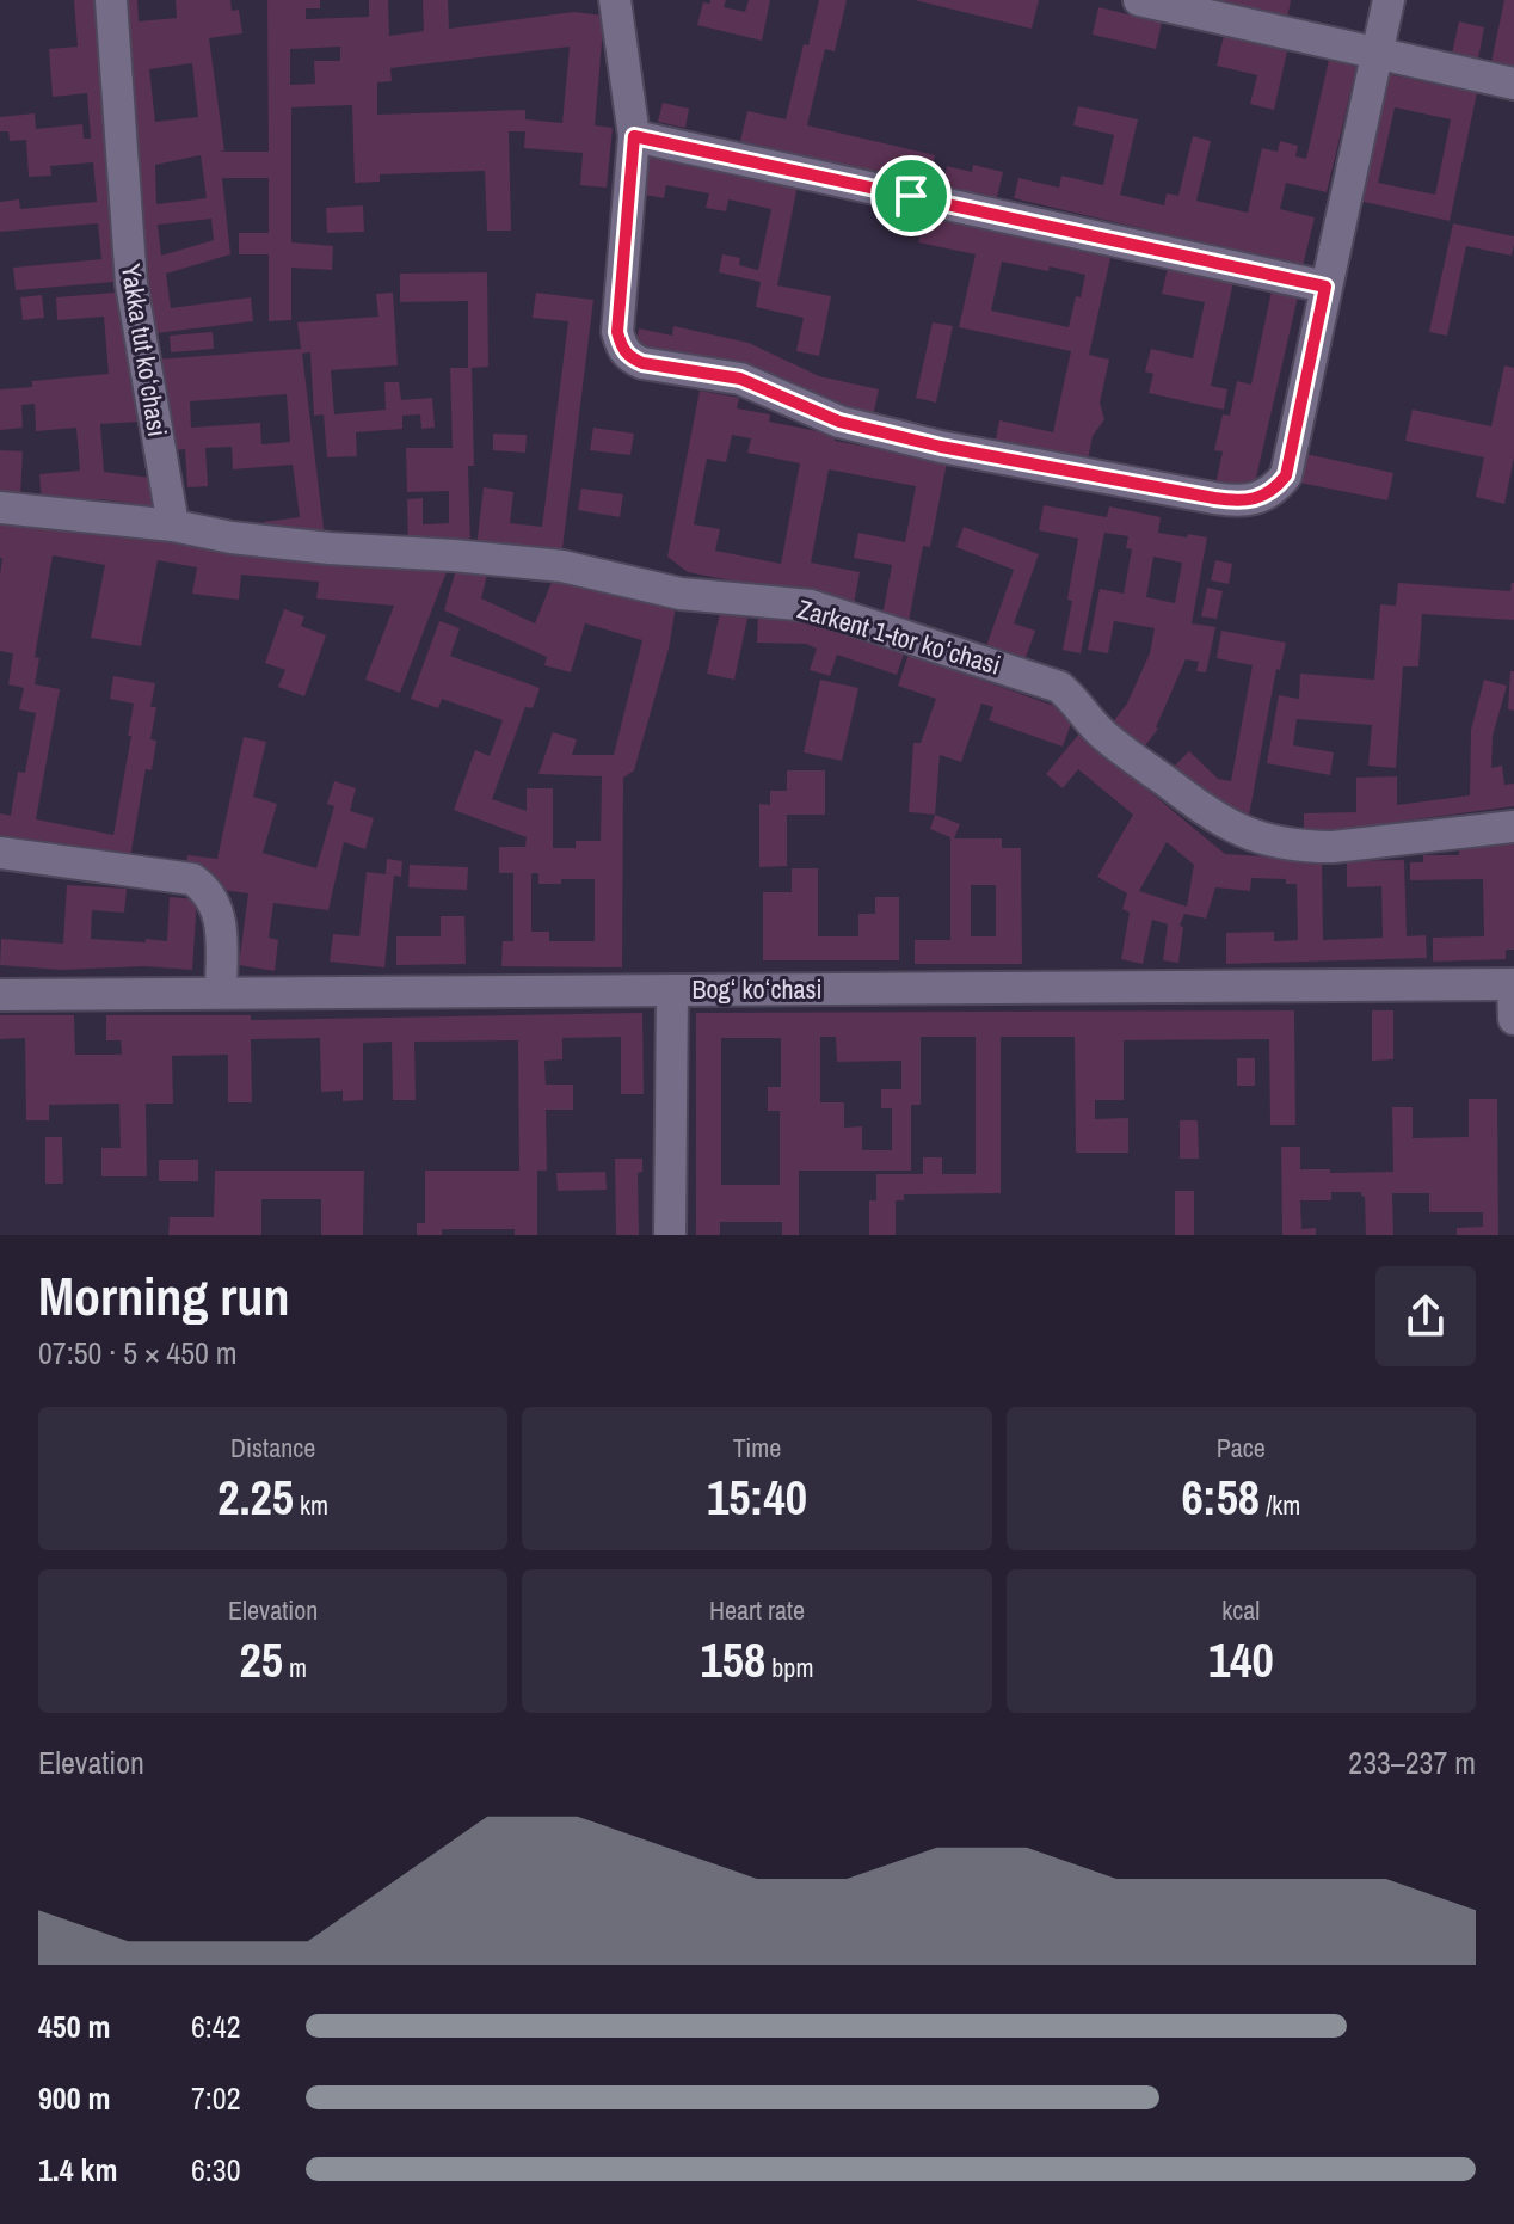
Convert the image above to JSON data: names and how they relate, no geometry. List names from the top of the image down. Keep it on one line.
{"streets":{"street":["Yakka tut koʻchasi","Zarkent 1-tor koʻchasi","Bogʻ koʻchasi"]},"crossings":[["Yakka tut koʻchasi","Zarkent 1-tor koʻchasi"]],"page":{"heading":["Morning run","07:50 · 5 × 450 m"],"stats":[["Distance","2.25 km"],["Time","15:40"],["Pace","6:58 /km"],["Elevation","25 m"],["Heart rate","158 bpm"],["kcal","140"]],"chart":["Elevation","233–237 m"],"list":[{"name":"450 m","note":"6:42"},{"name":"900 m","note":"7:02"},{"name":"1.4 km","note":"6:30"}]}}
